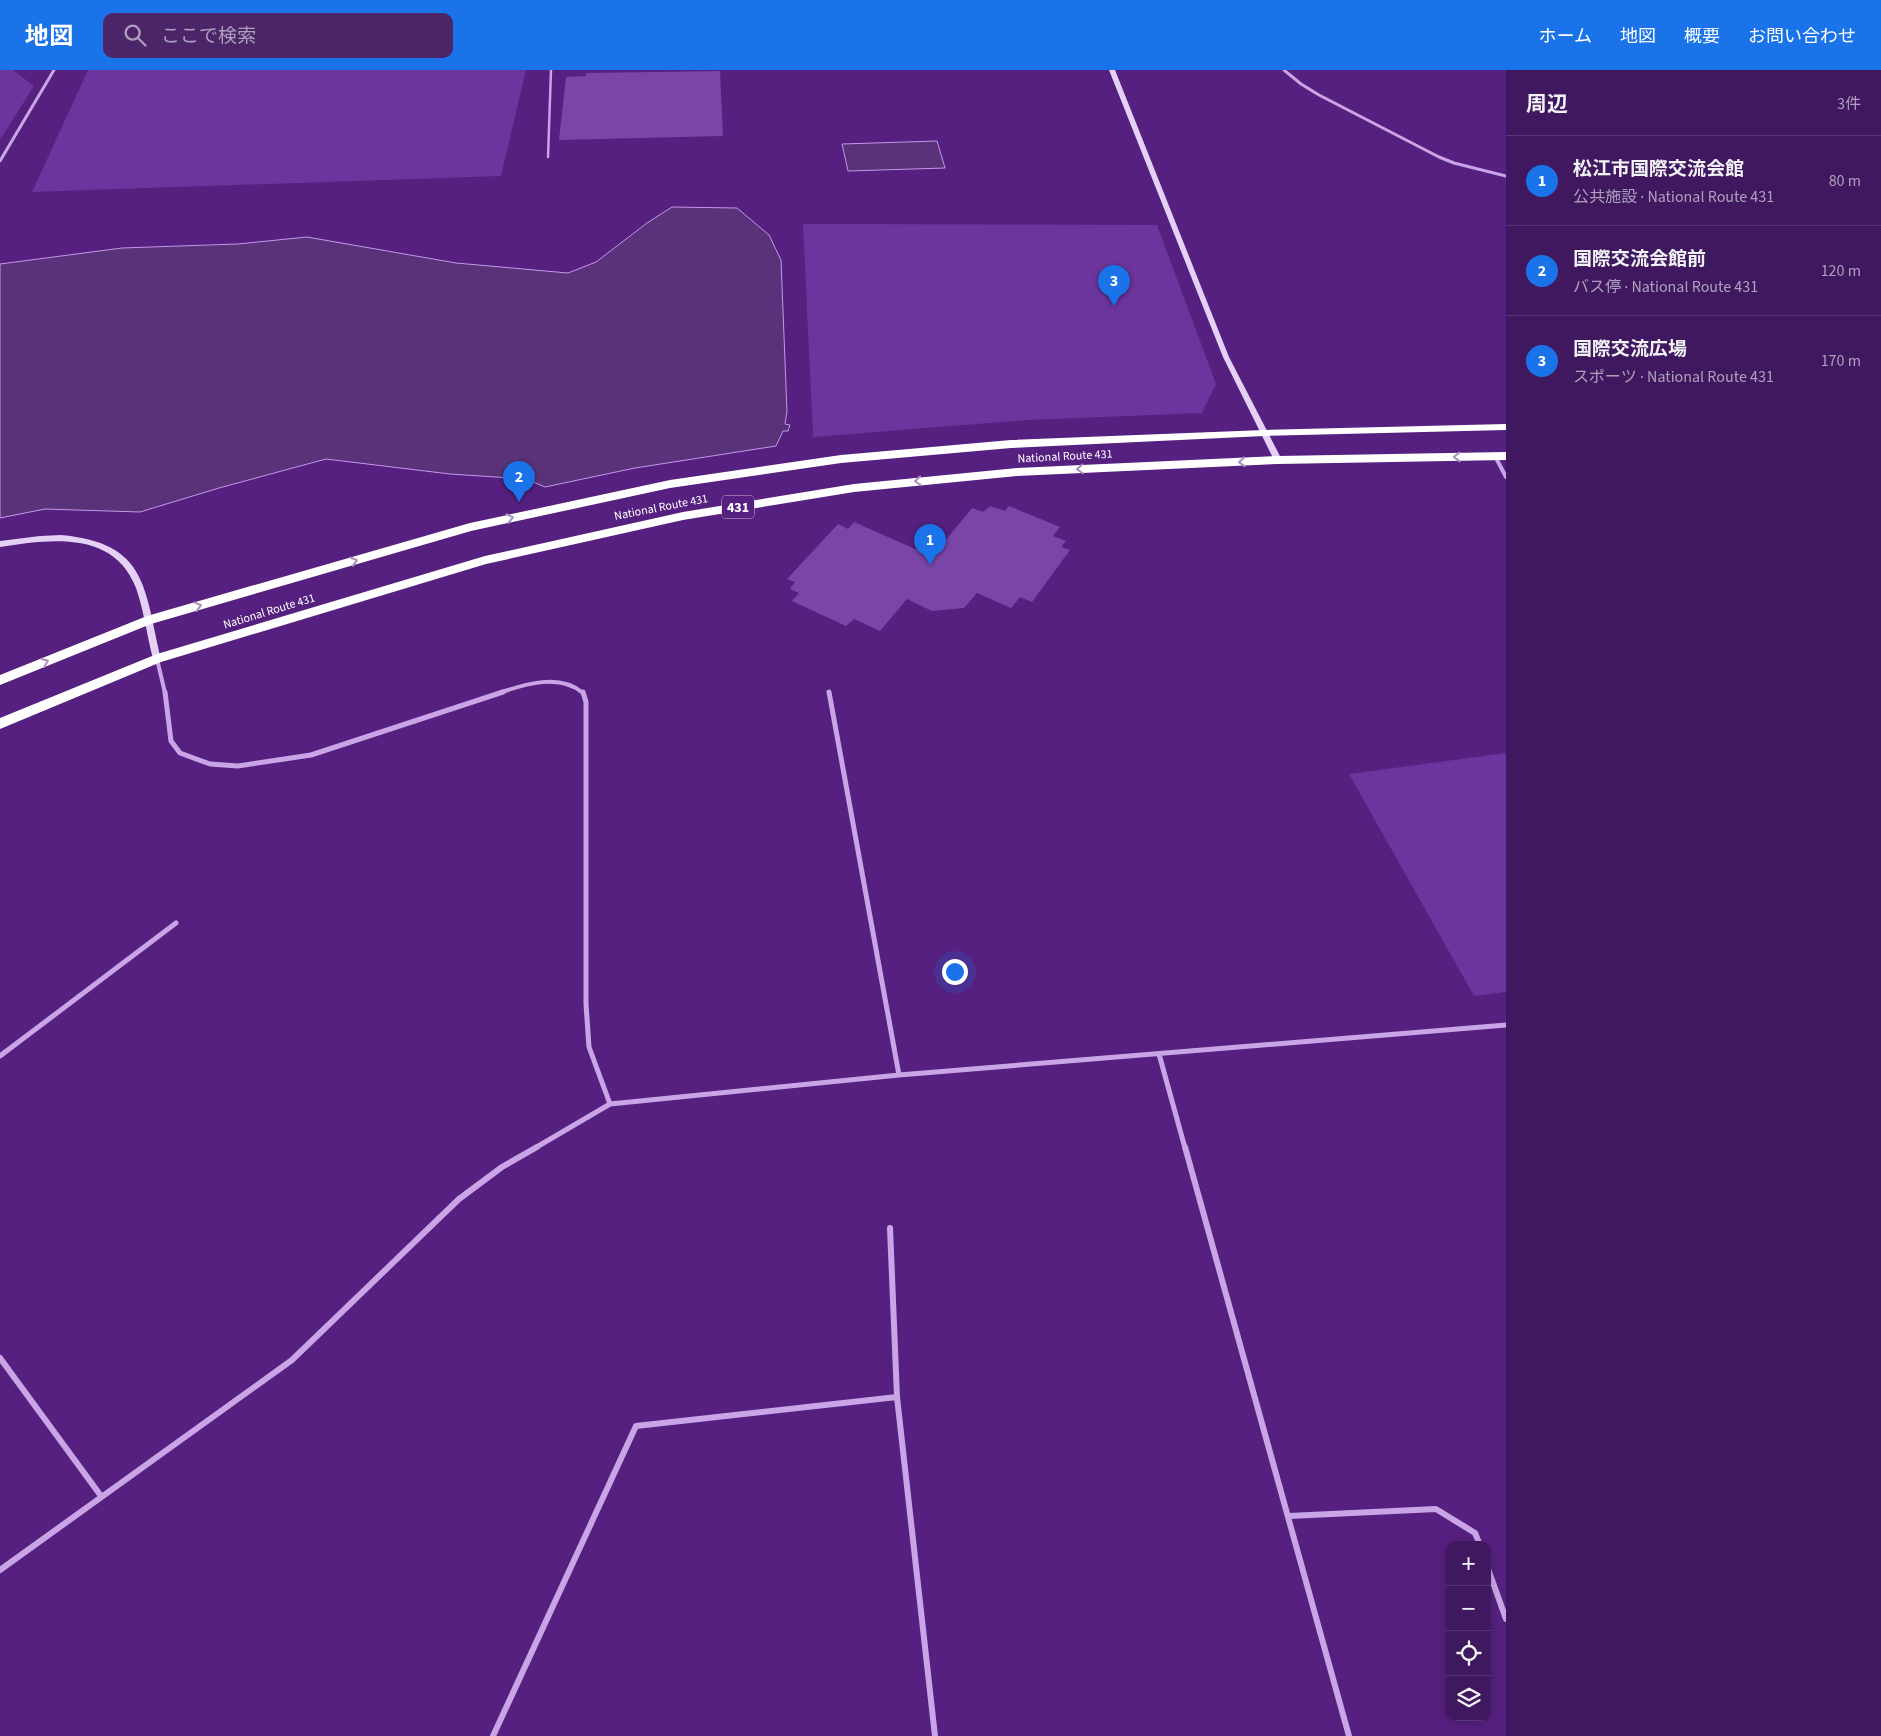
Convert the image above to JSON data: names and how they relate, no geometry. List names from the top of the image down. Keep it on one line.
{"streets":{"highway":["National Route 431","431"]},"page":{"header":"地図","search":"ここで検索","nav":["ホーム","地図","概要","お問い合わせ"],"heading":["周辺","3件"],"list":[{"mark":"1","name":"松江市国際交流会館","note":"公共施設 · National Route 431","value":"80 m"},{"mark":"2","name":"国際交流会館前","note":"バス停 · National Route 431","value":"120 m"},{"mark":"3","name":"国際交流広場","note":"スポーツ · National Route 431","value":"170 m"}],"pins":["3","2","1"],"map_buttons":["+","−"]}}
